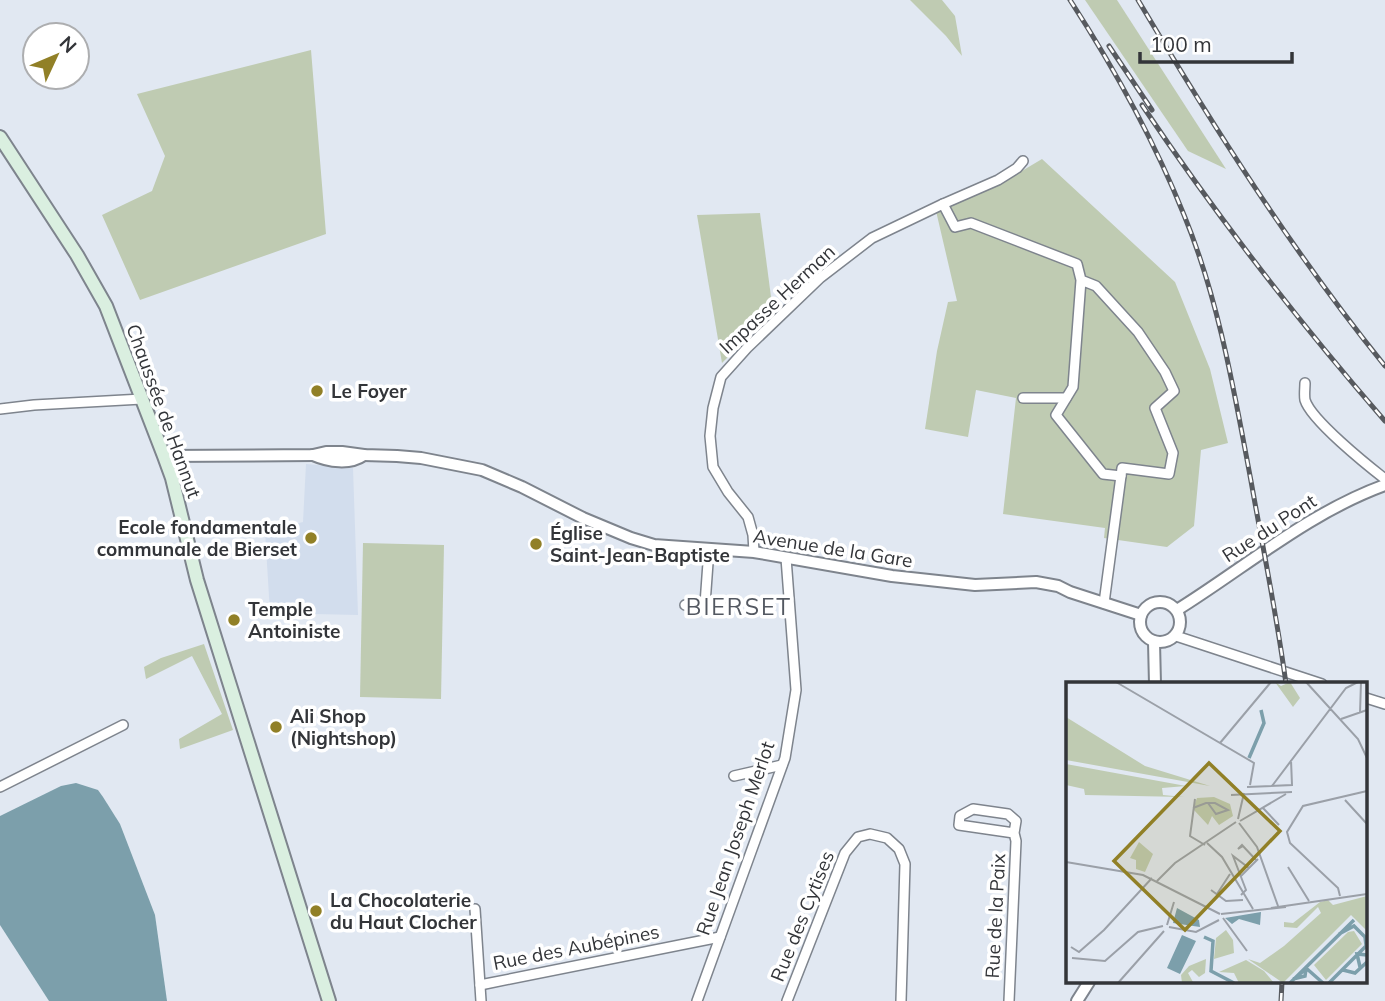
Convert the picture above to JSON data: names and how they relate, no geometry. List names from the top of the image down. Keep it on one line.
{"streets":{"main road":["Chaussée de Hannut"],"street":["Impasse Herman","Rue du Pont","Avenue de la Gare","Rue Jean Joseph Merlot","Rue des Cytises","Rue de la Paix","Rue des Aubépines"]},"crossings":[["Impasse Herman","Avenue de la Gare"],["Chaussée de Hannut","Avenue de la Gare"],["Rue du Pont","Avenue de la Gare"],["Avenue de la Gare","Rue Jean Joseph Merlot"],["Rue Jean Joseph Merlot","Rue des Aubépines"]],"districts":["BIERSET"],"places":["Le Foyer","Ecole fondamentale communale de Bierset","Église Saint-Jean-Baptiste","Temple Antoiniste","Ali Shop (Nightshop)","La Chocolaterie du Haut Clocher"],"scale_bar":"100 m","north":"top right"}
